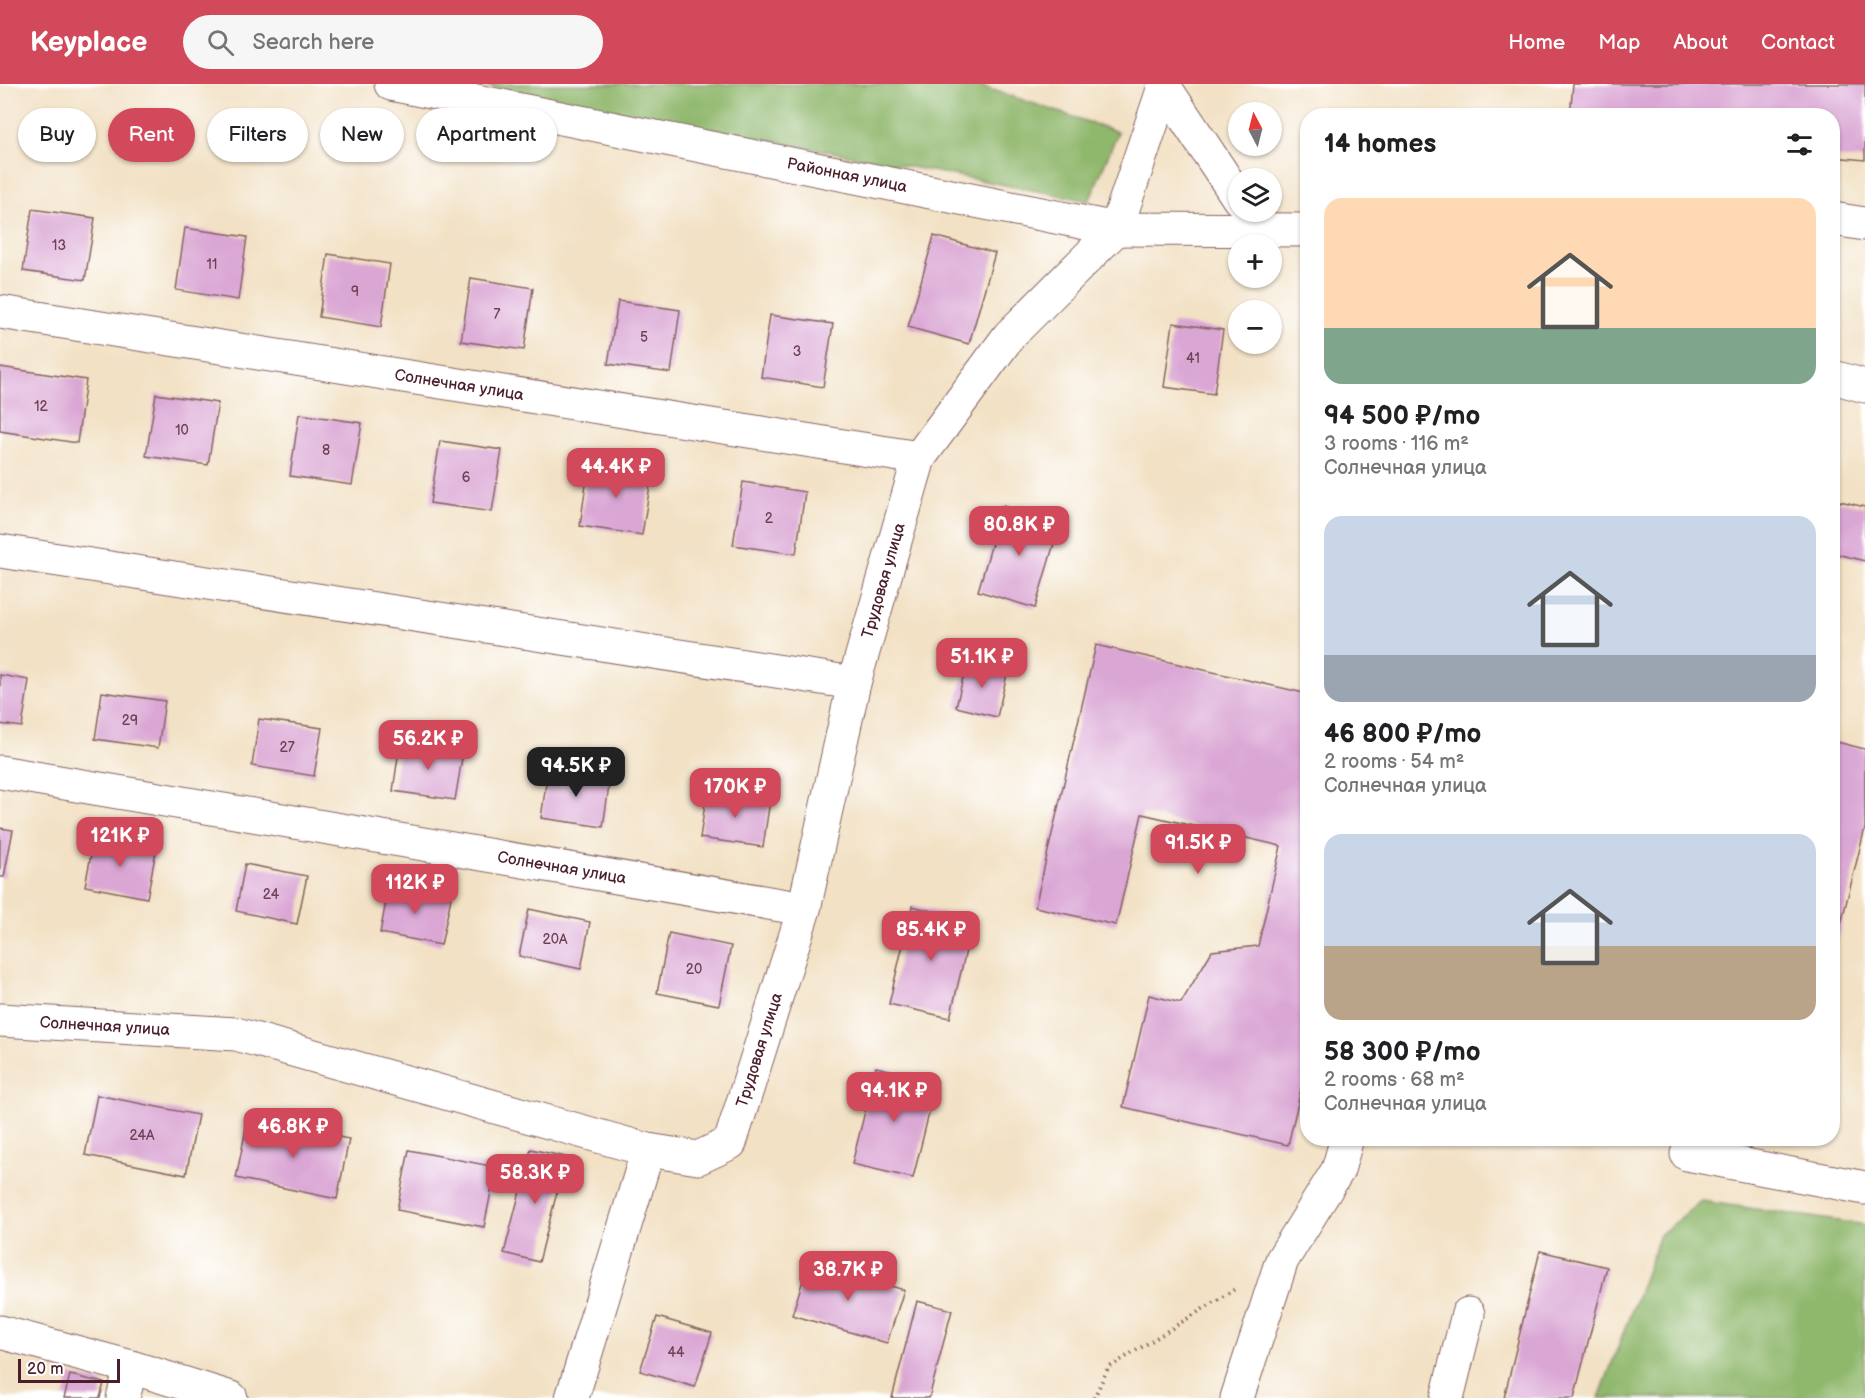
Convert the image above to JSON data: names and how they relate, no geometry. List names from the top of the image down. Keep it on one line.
{"streets":{"street":["Районная улица","Солнечная улица","Трудовая улица"]},"crossings":[["Районная улица","Трудовая улица"],["Солнечная улица","Трудовая улица"]],"house_numbers":["13","11","9","7","5","3","41","12","10","8","6","2","29","27","24","20А","20","24А","44"],"scale_bar":"20 m","north":"top","page":{"header":"Keyplace","search":"Search here","nav":["Home","Map","About","Contact"],"map_buttons":["+","−"],"chip":["Buy","Rent","Filters","New","Apartment"],"heading":"14 homes","list":[{"name":"94 500 ₽/mo","note":"3 rooms · 116 m² · Солнечная улица"},{"name":"46 800 ₽/mo","note":"2 rooms · 54 m² · Солнечная улица"},{"name":"58 300 ₽/mo","note":"2 rooms · 68 m² · Солнечная улица"}],"price":["44.4K ₽","80.8K ₽","51.1K ₽","56.2K ₽","94.5K ₽","170K ₽","121K ₽","91.5K ₽","112K ₽","85.4K ₽","94.1K ₽","46.8K ₽","58.3K ₽","38.7K ₽"],"scale":"20 m"}}
